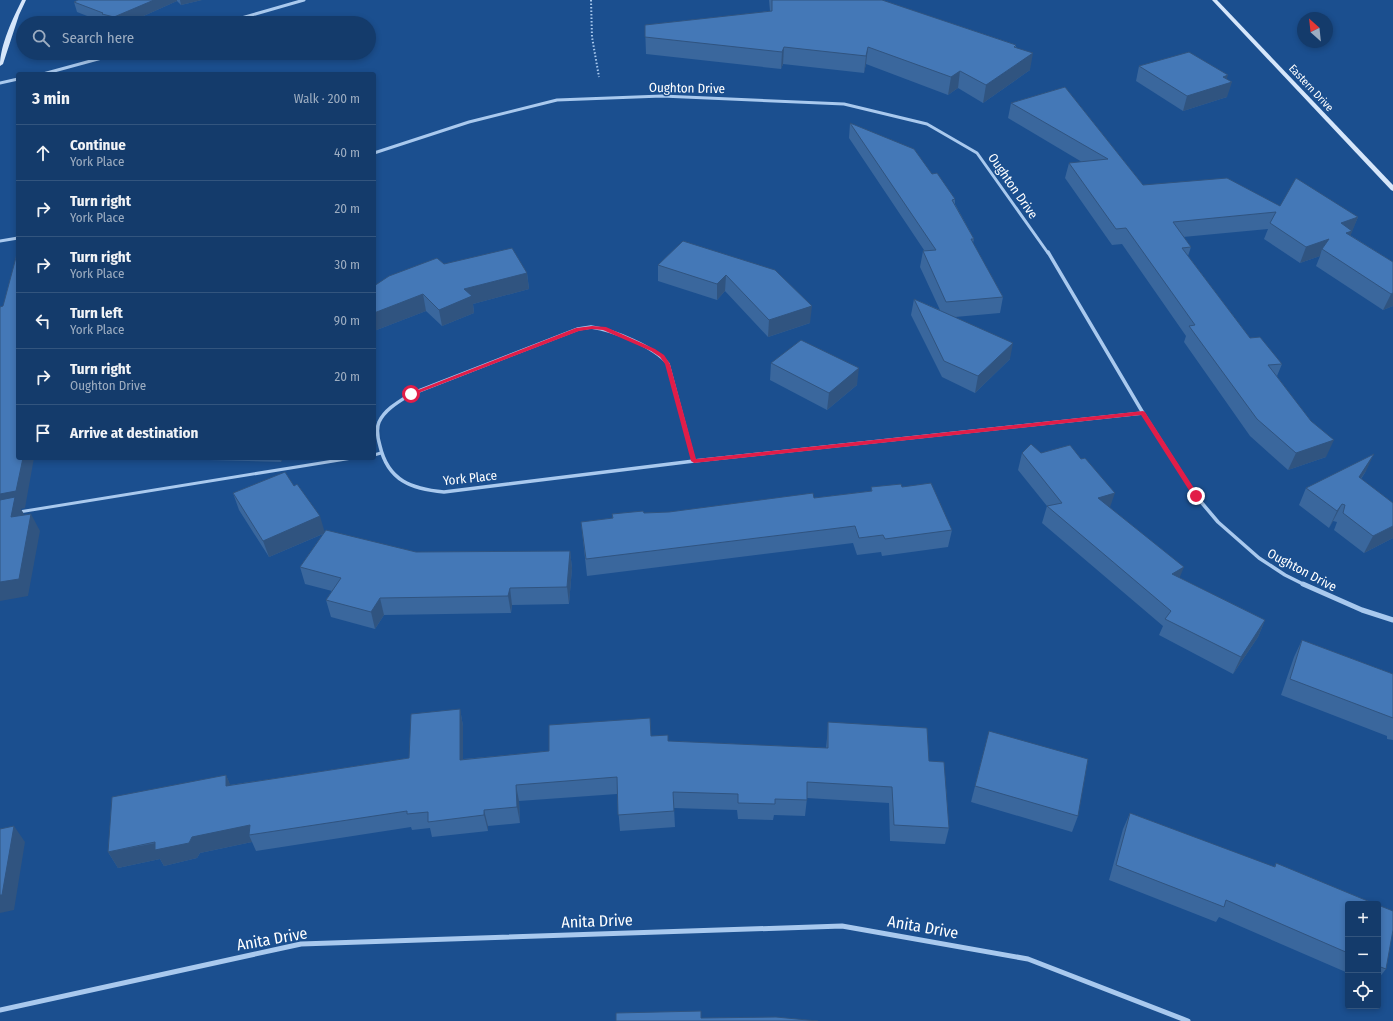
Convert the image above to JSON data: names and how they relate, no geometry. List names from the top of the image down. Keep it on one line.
{"streets":{"street":["Oughton Drive","Eastern Drive","York Place","Anita Drive"]},"crossings":[["Oughton Drive","York Place"]],"north":"top left","page":{"search":"Search here","heading":["3 min","Walk · 200 m"],"list":[["Continue","York Place","40 m"],["Turn right","York Place","20 m"],["Turn right","York Place","30 m"],["Turn left","York Place","90 m"],["Turn right","Oughton Drive","20 m"],"Arrive at destination"],"map_buttons":["+","−"]}}
